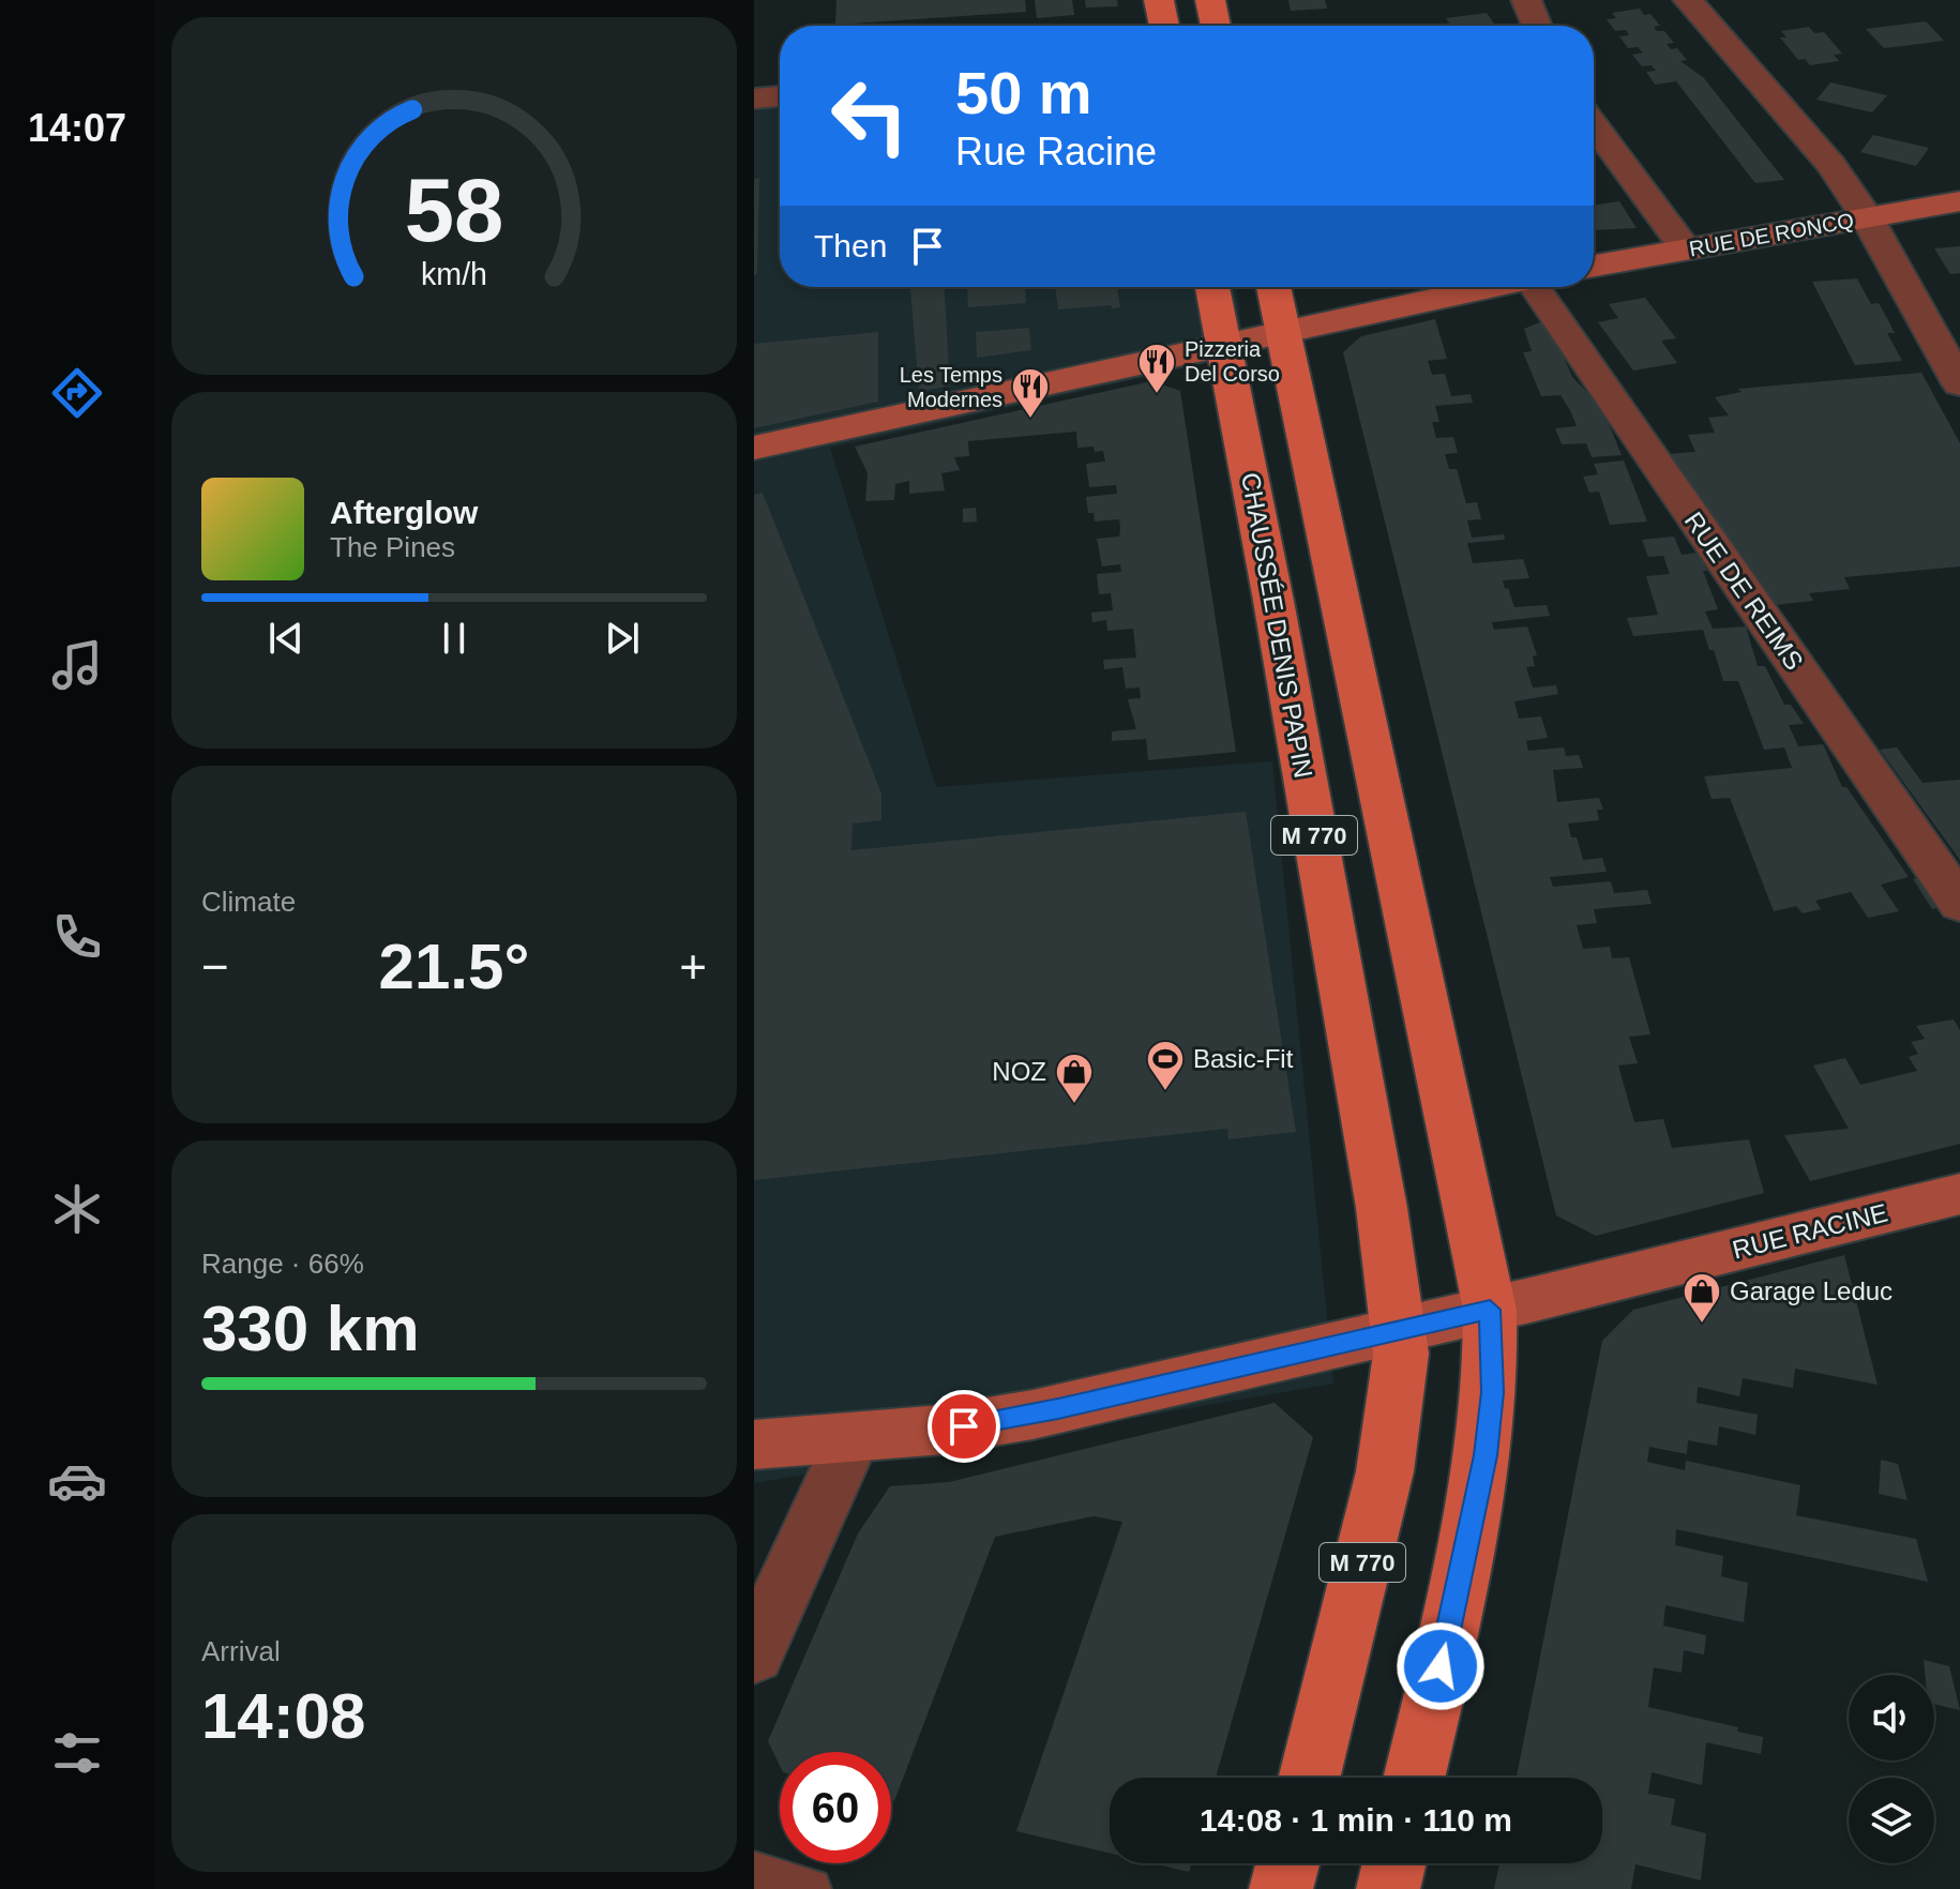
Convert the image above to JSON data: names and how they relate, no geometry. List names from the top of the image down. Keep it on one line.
{"streets":{"main road":["CHAUSSÉE DENIS PAPIN","M 770"],"street":["RUE DE RONCQ","RUE DE REIMS","RUE RACINE"]},"crossings":[["CHAUSSÉE DENIS PAPIN","M 770"],["CHAUSSÉE DENIS PAPIN","RUE RACINE"],["M 770","RUE RACINE"]],"places":{"restaurant":["Pizzeria Del Corso","Les Temps Modernes"],"sports":["Basic-Fit"],"shop":["NOZ","Garage Leduc"]},"page":{"tabs":"14:07","turn":["50 m","Rue Racine"],"then":"Then","song":["Afterglow","The Pines"],"tile":["Climate",["Range · 66%","330 km"],["Arrival","14:08"]],"heat":["−","21.5°","+"],"limit":"60","trip":"14:08 · 1 min · 110 m","gauge":["58","km/h"]}}
